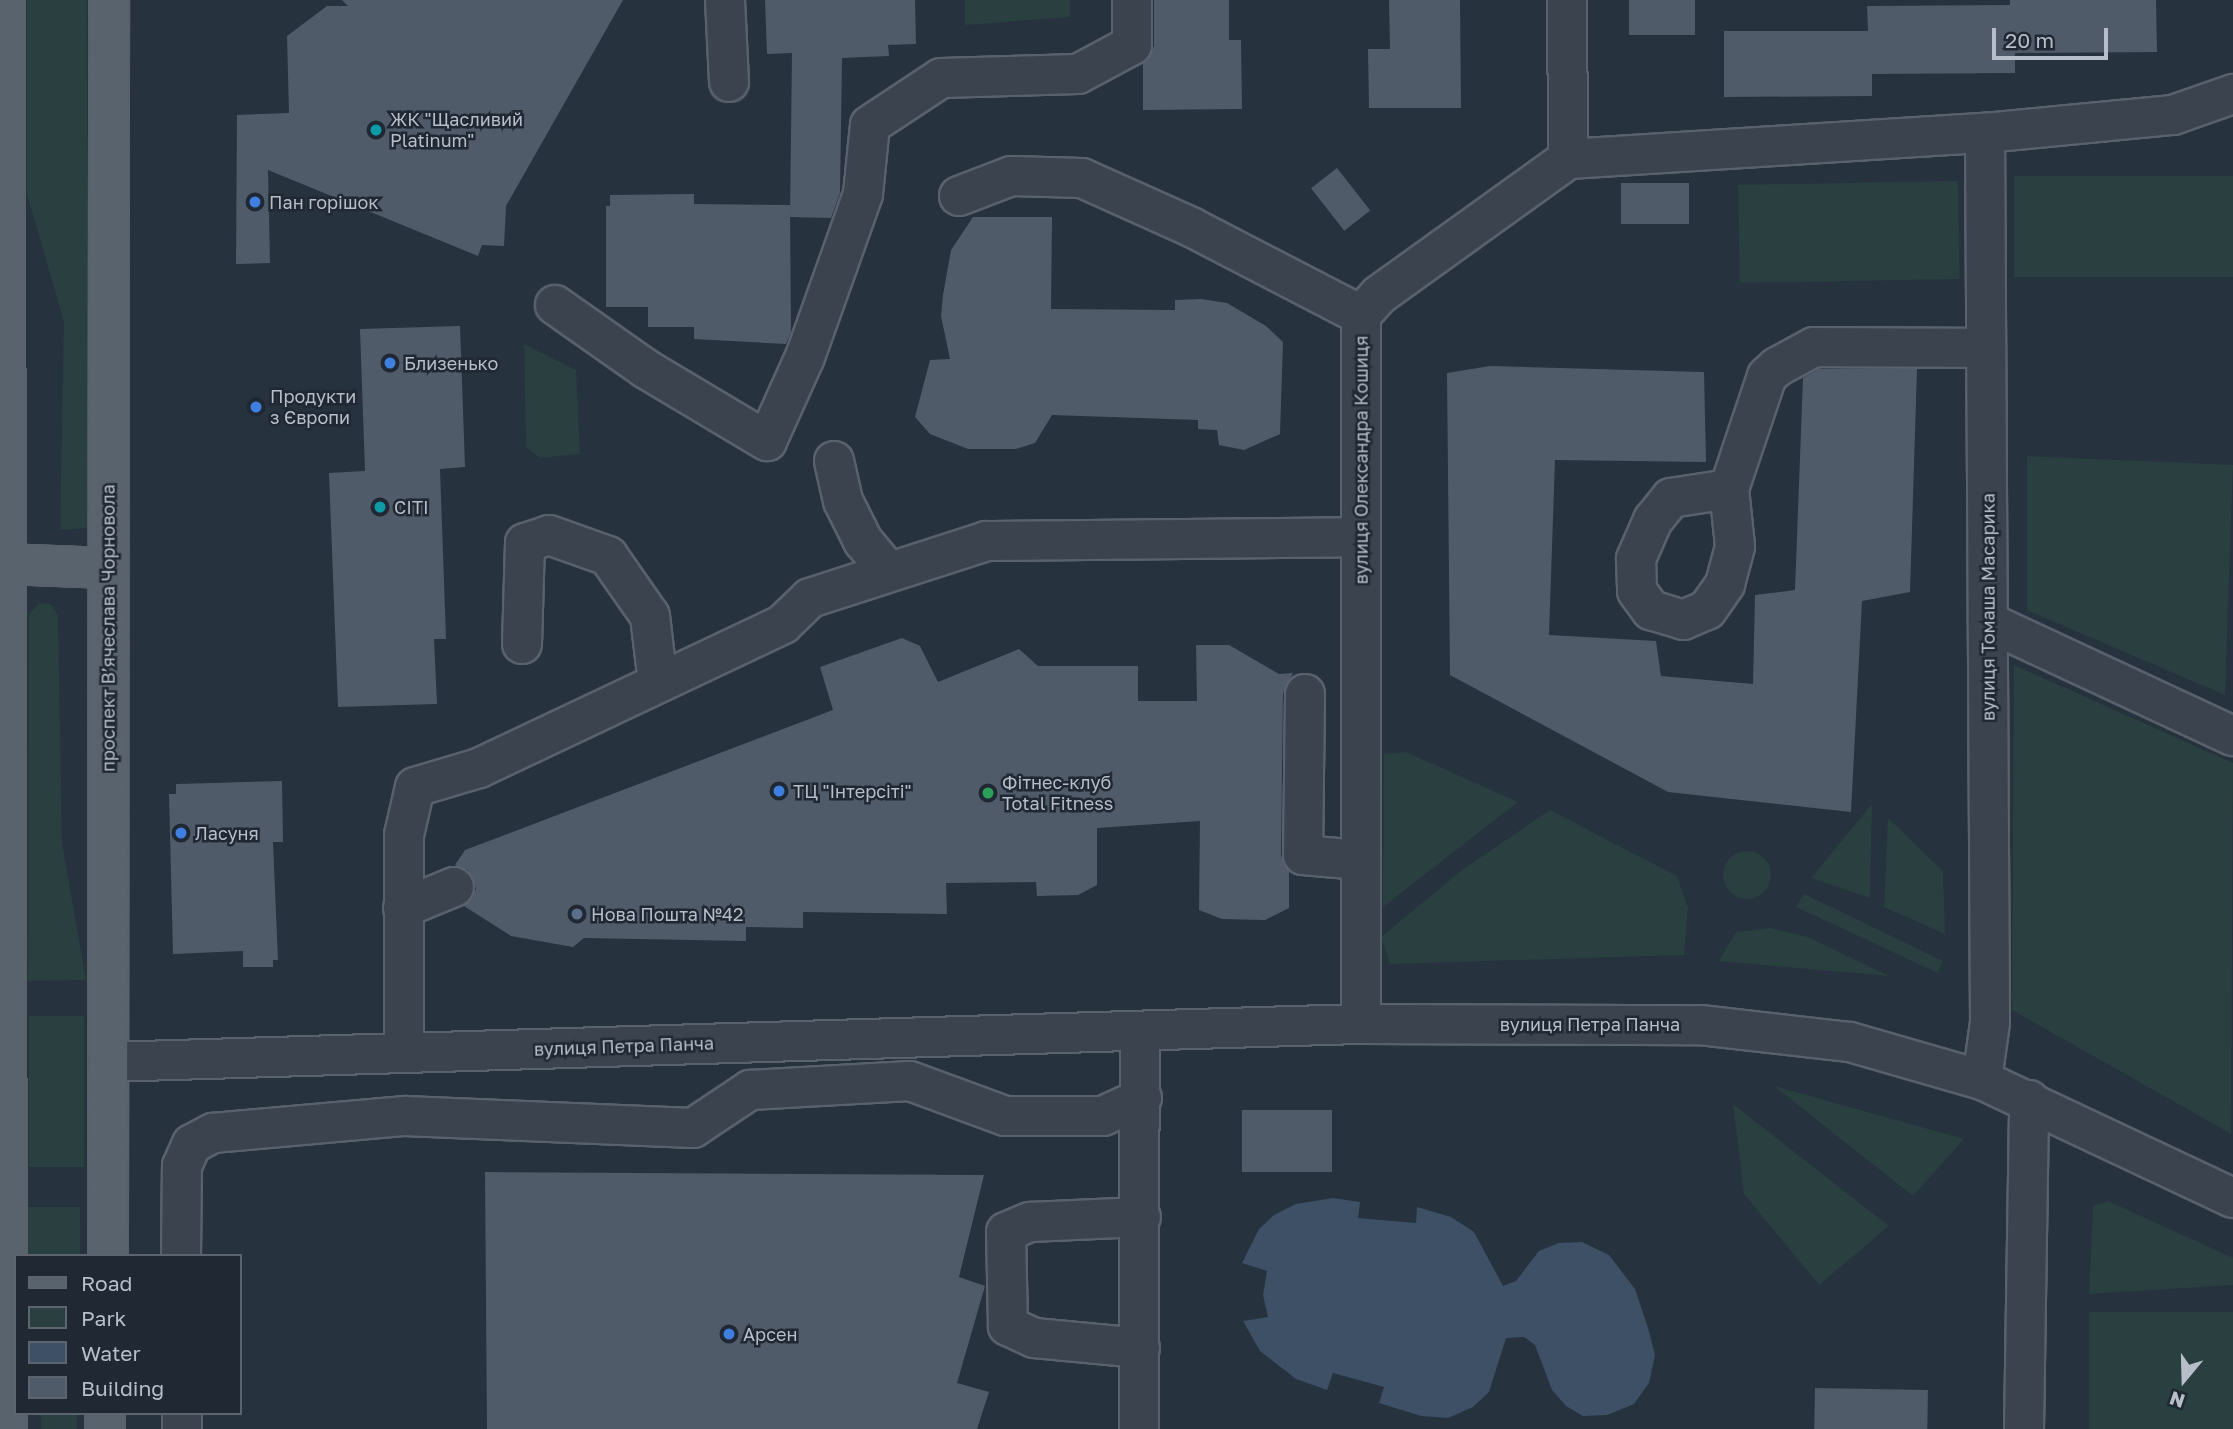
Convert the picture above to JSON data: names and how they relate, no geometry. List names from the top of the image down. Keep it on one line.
{"streets":{"main road":["проспект Вʼячеслава Чорновола"],"street":["вулиця Олександра Кошиця","вулиця Томаша Масарика","вулиця Петра Панча"]},"crossings":[["вулиця Олександра Кошиця","вулиця Петра Панча"],["вулиця Томаша Масарика","вулиця Петра Панча"],["проспект Вʼячеслава Чорновола","вулиця Петра Панча"]],"places":["ЖК \"Щасливий Platinum\"","Пан горішок","Близенько","Продукти з Європи","CITI","ТЦ \"Інтерсіті\"","Фітнес-клуб Total Fitness","Ласуня","Нова Пошта №42","Арсен"],"legend":["Road","Park","Water","Building"],"scale_bar":"20 m","north":"bottom"}
